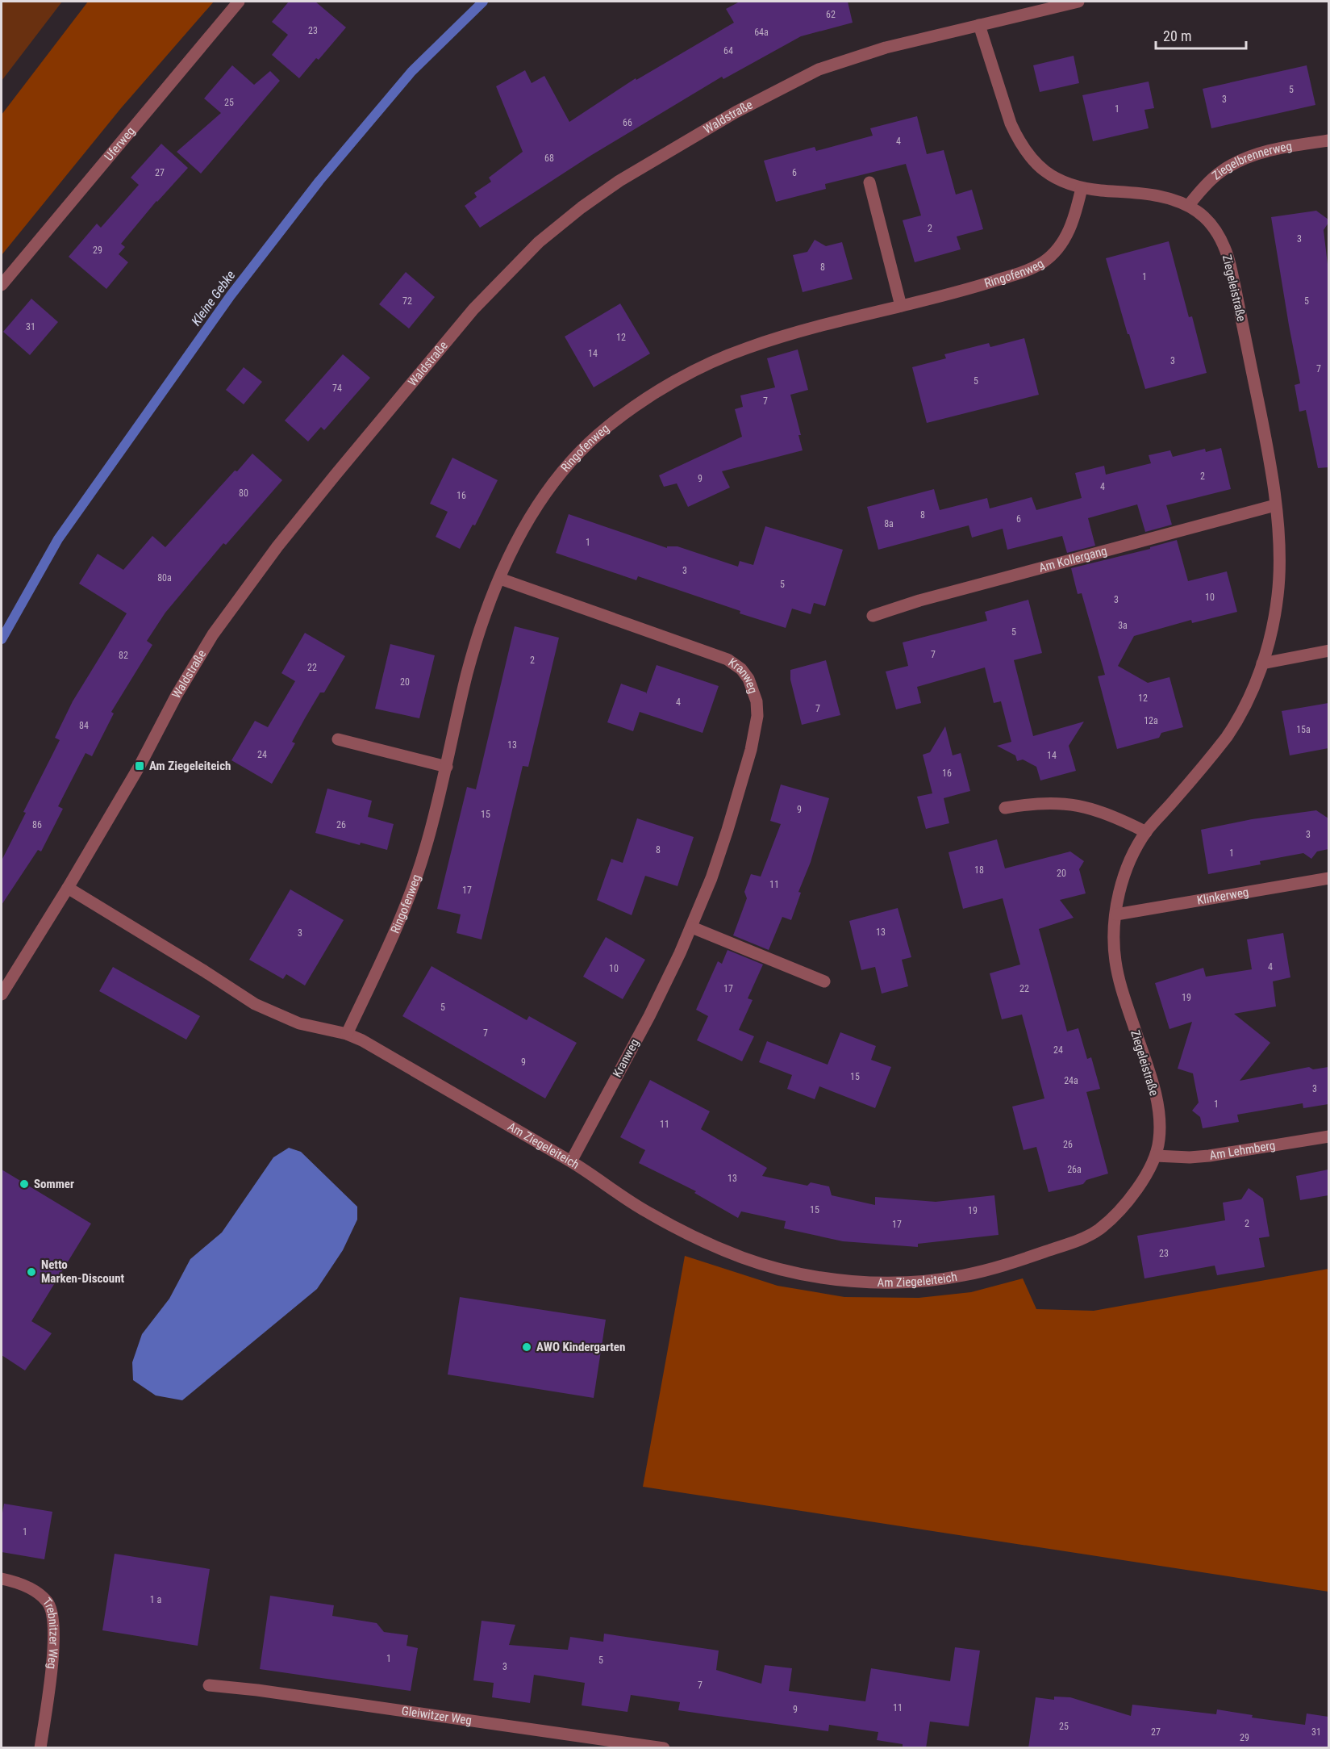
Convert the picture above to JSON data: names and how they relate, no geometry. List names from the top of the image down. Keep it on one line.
{"streets":{"street":["Waldstraße","Uferweg","Ziegelbrennerweg","Ringofenweg","Ziegeleistraße","Am Kollergang","Kranweg","Klinkerweg","Am Ziegeleiteich","Am Lehmberg","Trebnitzer Weg","Gleiwitzer Weg"]},"crossings":[["Waldstraße","Ziegeleistraße"],["Waldstraße","Am Ziegeleiteich"],["Ziegelbrennerweg","Ziegeleistraße"],["Ringofenweg","Ziegeleistraße"],["Ringofenweg","Kranweg"],["Ringofenweg","Am Ziegeleiteich"],["Ziegeleistraße","Am Kollergang"],["Ziegeleistraße","Klinkerweg"],["Ziegeleistraße","Am Ziegeleiteich"],["Ziegeleistraße","Am Lehmberg"],["Kranweg","Am Ziegeleiteich"]],"water":["Kleine Gebke"],"places":{"transit":["Am Ziegeleiteich"],"other":["Sommer","Netto Marken-Discount","AWO Kindergarten"]},"house_numbers":["62","23","64a","64","5","3","25","1","66","4","68","27","6","2","3","29","8","1","72","5","31","12","14","3","7","5","74","7","2","9","4","80","16","8","6","8a","1","3","80a","5","10","3","3a","5","7","82","2","22","20","12","4","7","12a","84","15a","13","24","14","16","9","15","86","26","3","8","1","18","20","11","17","13","3","4","10","17","22","19","5","7","24","9","15","24a","3","1","11","26","26a","13","15","19","2","17","23","1","1 a","1","5","3","7","11","9","25","27","31","29"],"scale_bar":"20 m"}
